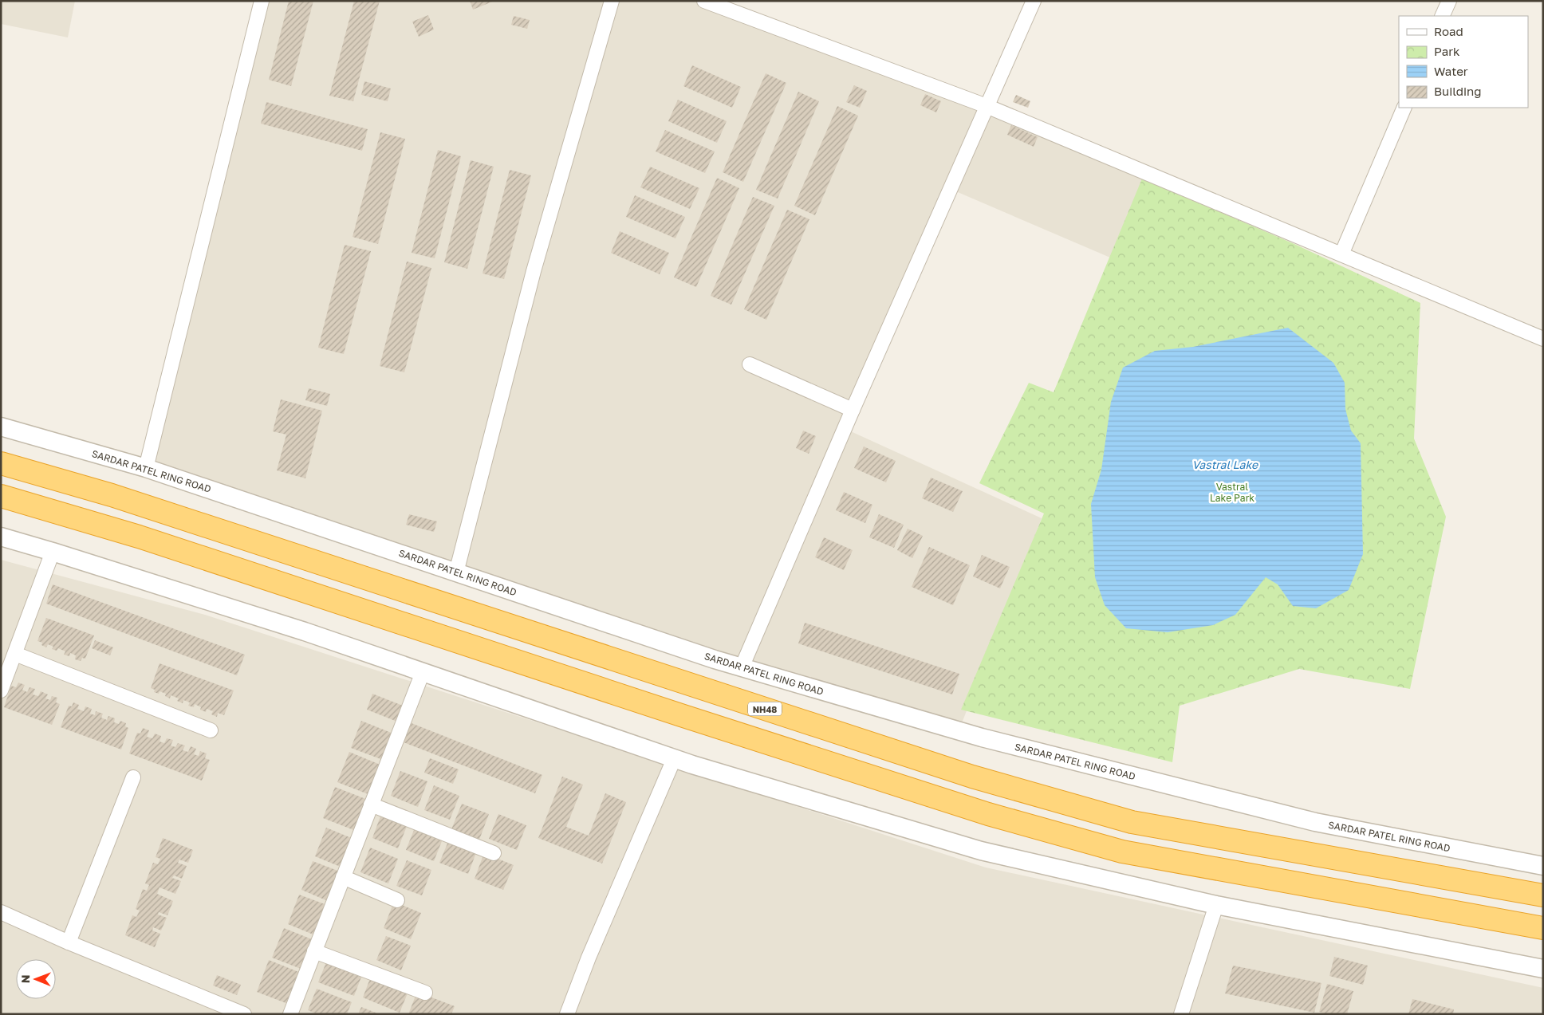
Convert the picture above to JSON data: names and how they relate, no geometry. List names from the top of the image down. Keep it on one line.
{"streets":{"highway":["NH48"],"street":["SARDAR PATEL RING ROAD"]},"water":["Vastral Lake"],"parks":["Vastral Lake Park"],"legend":["Road","Park","Water","Building"],"north":"left"}
